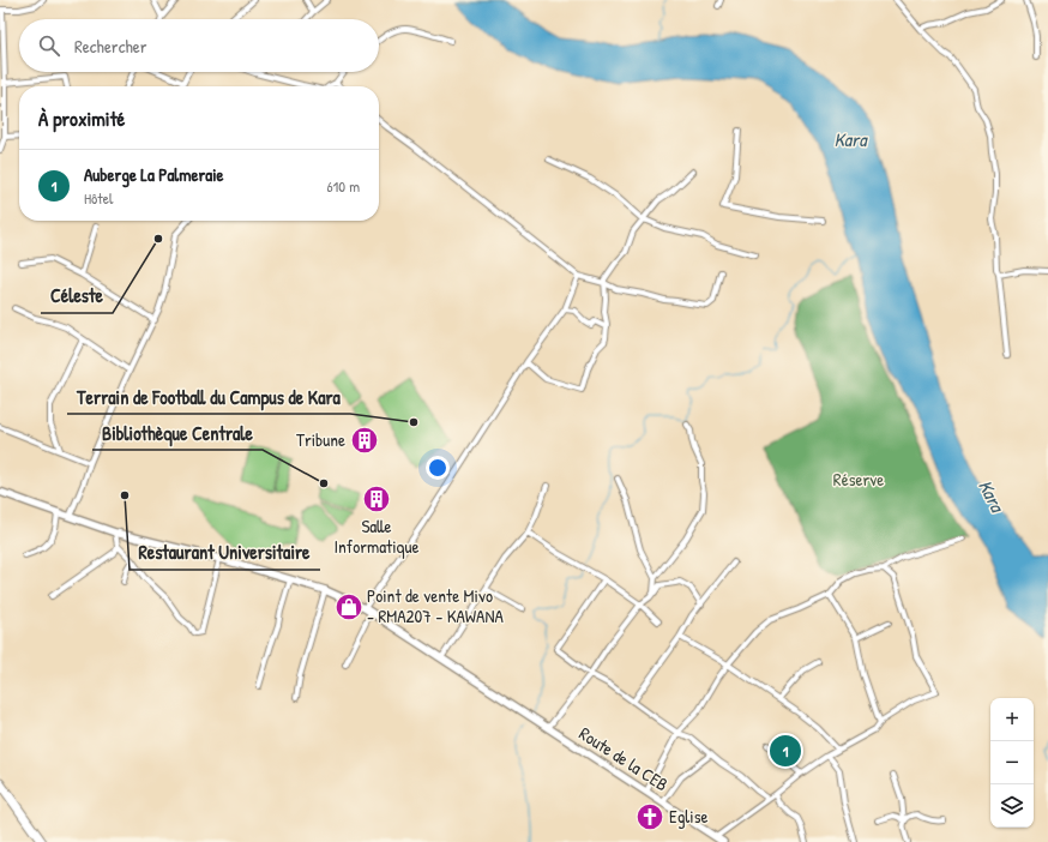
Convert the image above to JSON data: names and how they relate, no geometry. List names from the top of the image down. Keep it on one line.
{"streets":{"main road":["Route de la CEB"]},"water":["Kara"],"parks":["Réserve"],"places":{"other":["Céleste","Terrain de Football du Campus de Kara","Bibliothèque Centrale","Restaurant Universitaire"],"building":["Tribune","Salle Informatique"],"shop":["Point de vente Mivo - RMA207 - KAWANA"],"church":["Eglise"]},"page":{"search":"Rechercher","heading":"À proximité","list":[{"mark":"1","name":"Auberge La Palmeraie","note":"Hôtel","value":"610 m"}],"map_buttons":["+","−"],"pins":"1"}}
